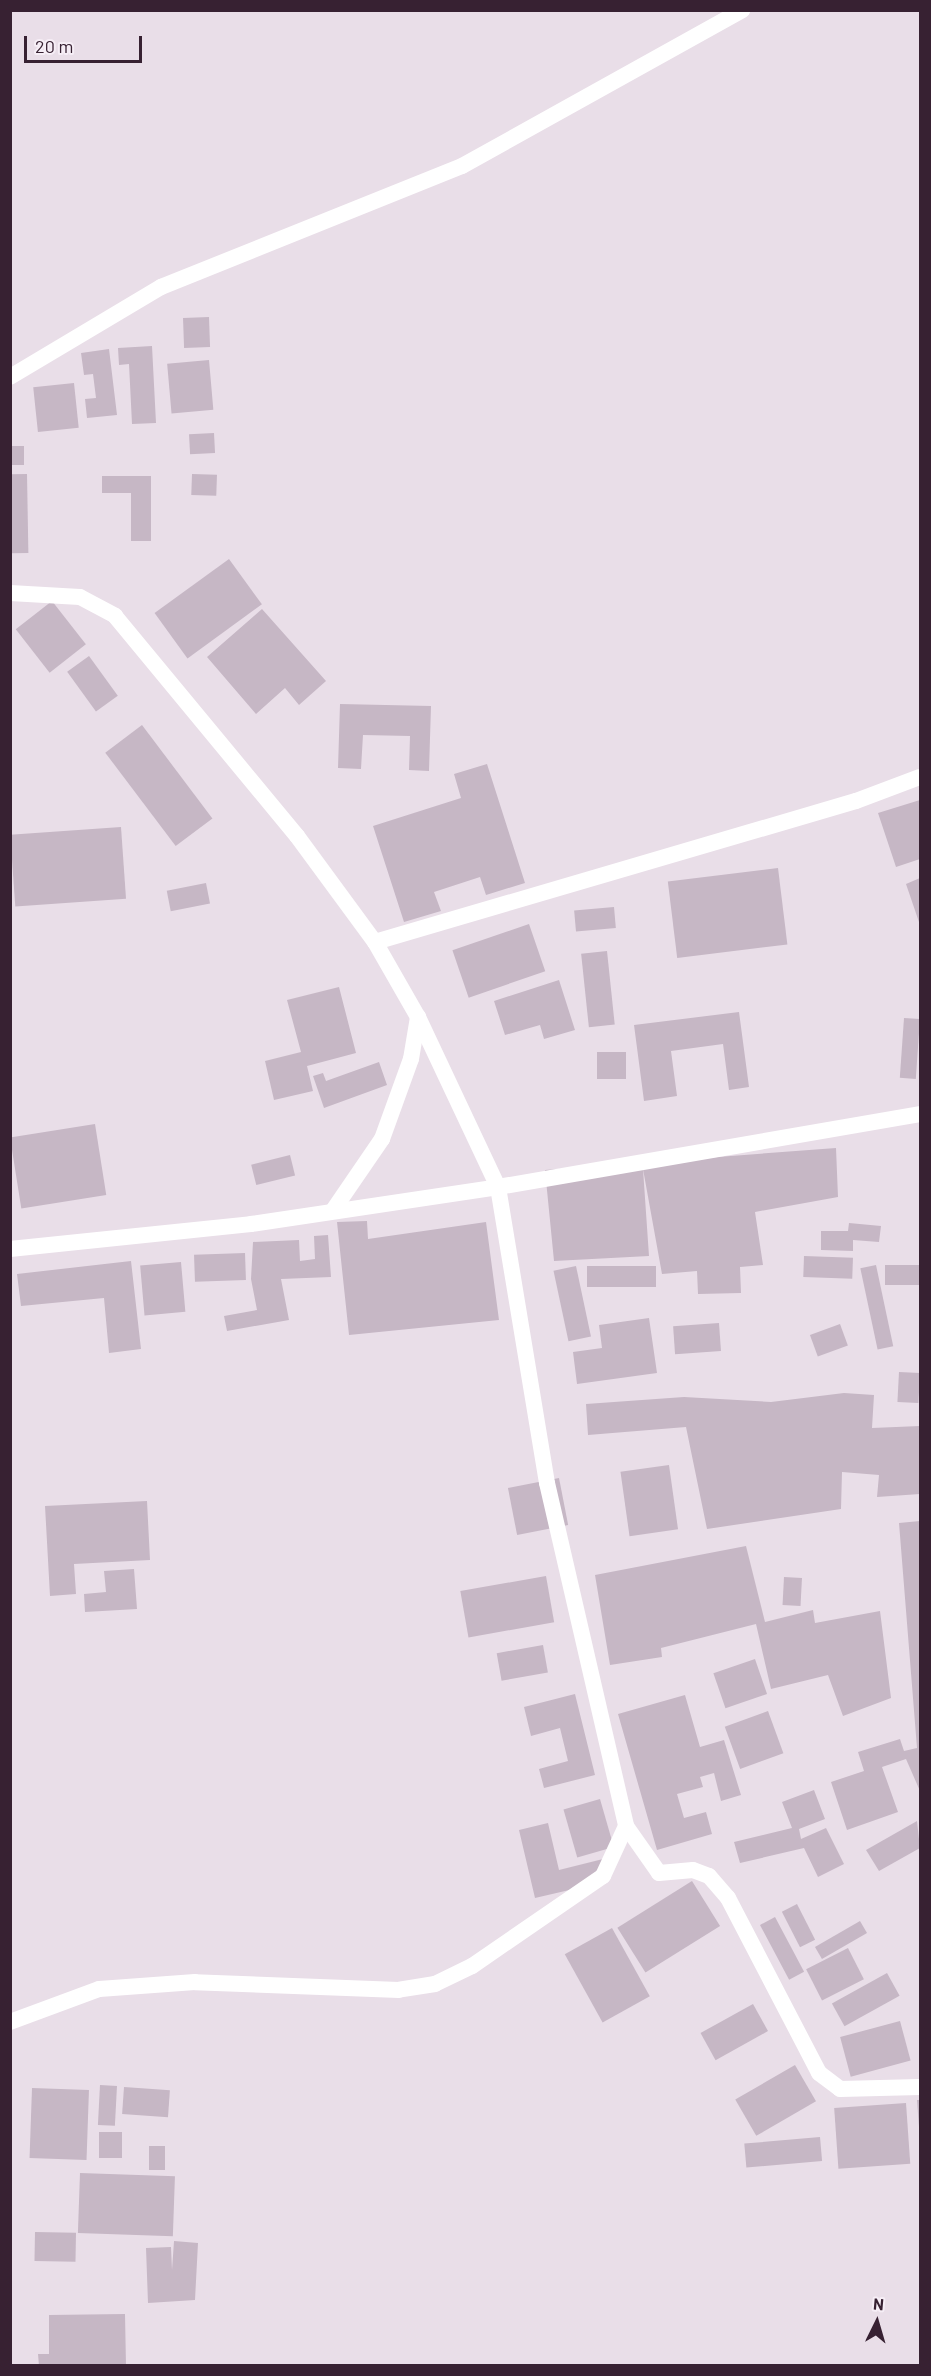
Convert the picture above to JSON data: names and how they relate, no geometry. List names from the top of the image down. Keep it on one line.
{"scale_bar":"20 m","north":"top"}
